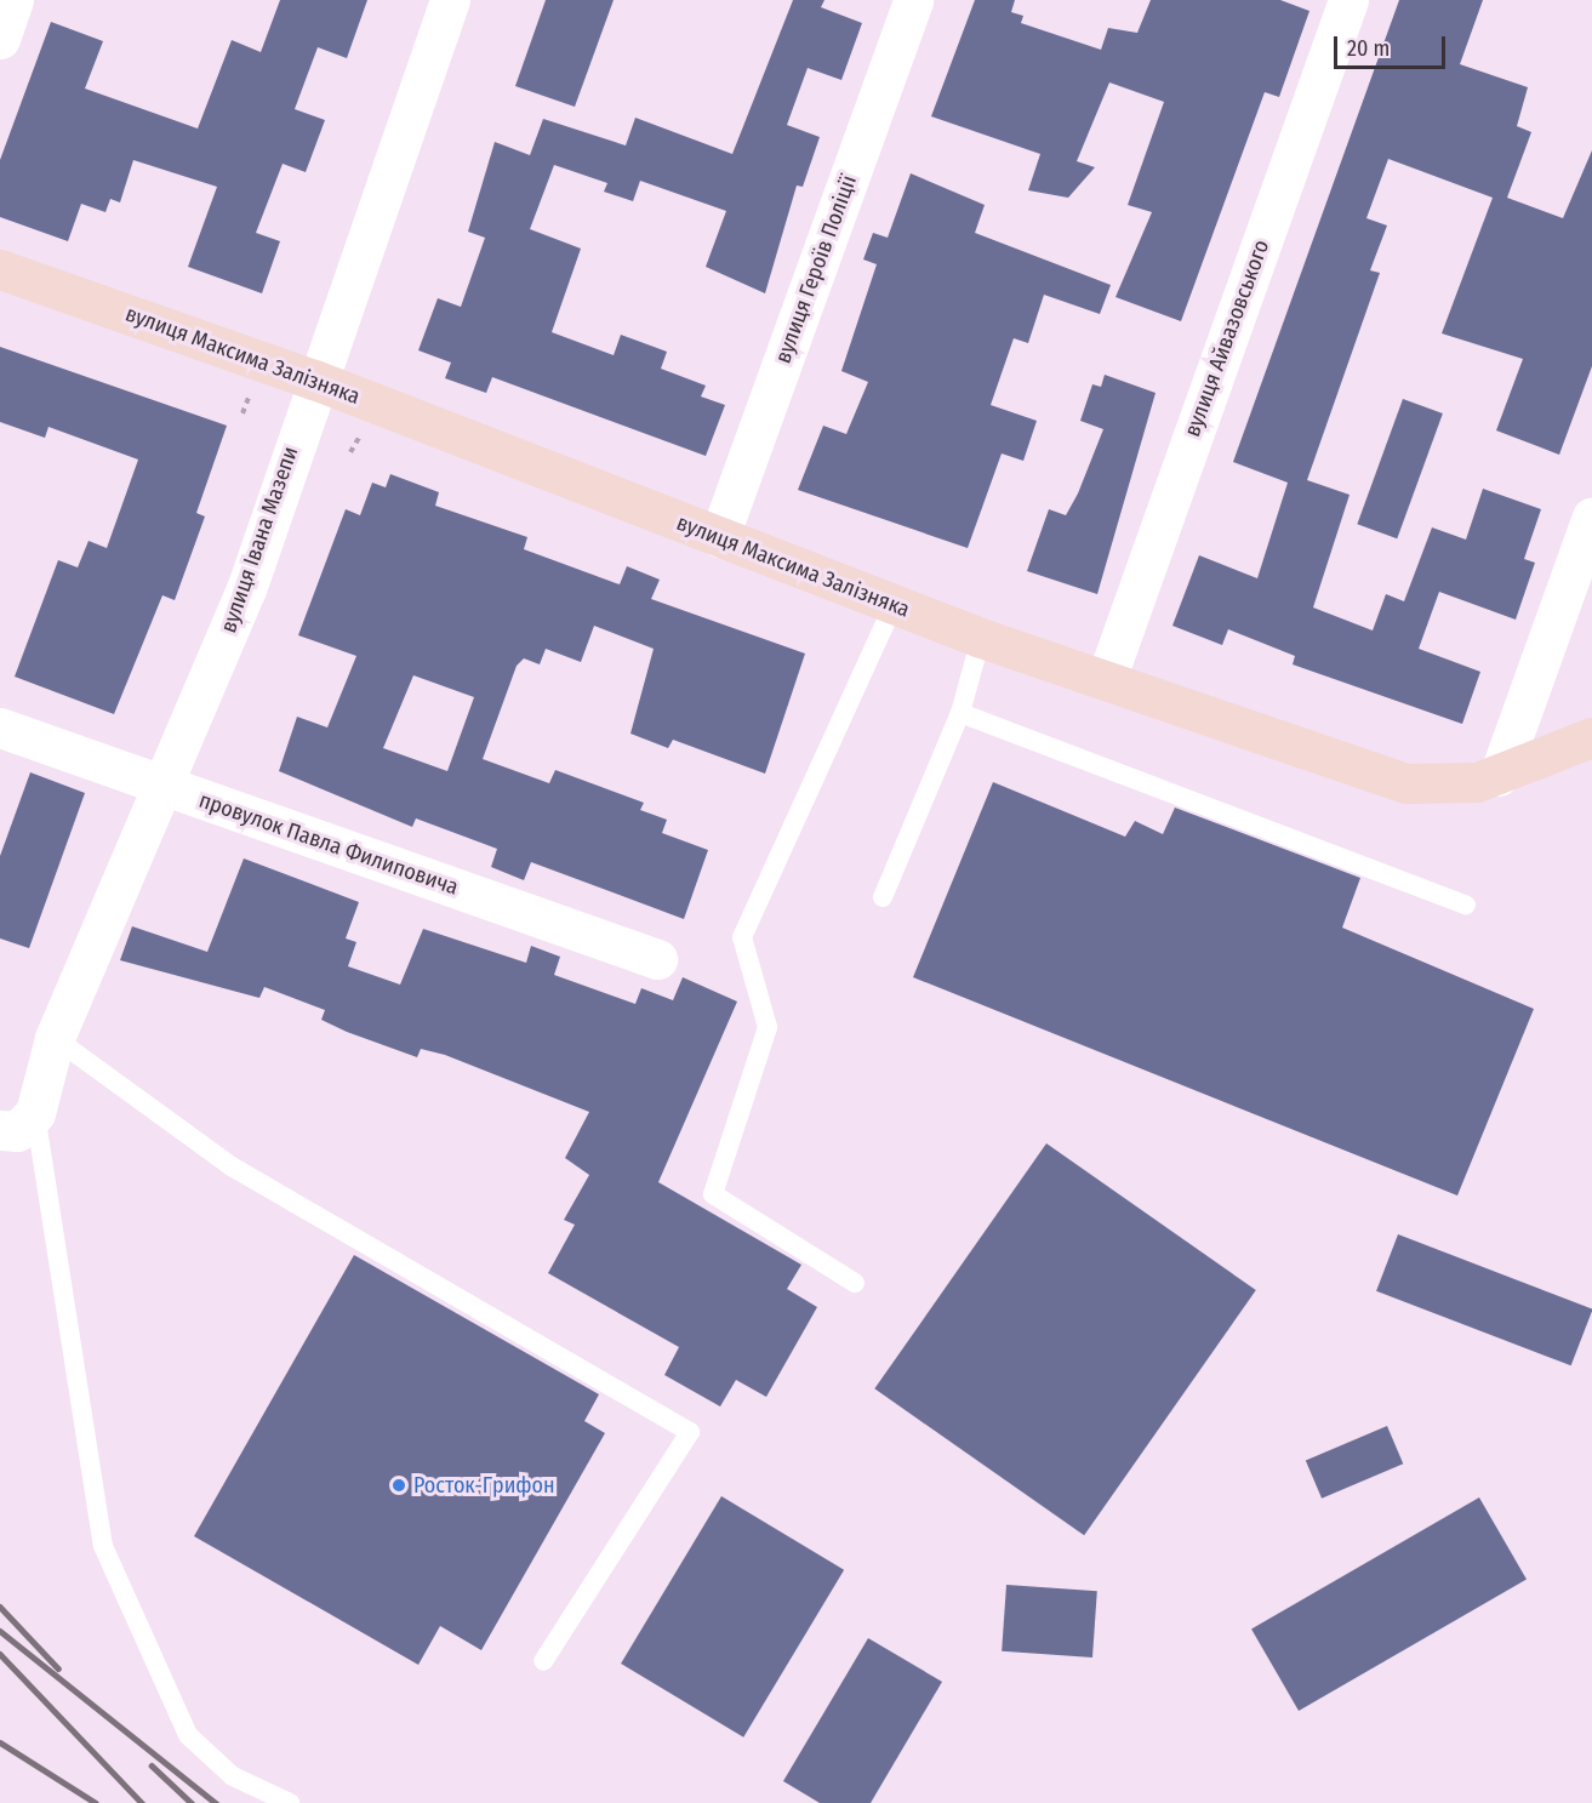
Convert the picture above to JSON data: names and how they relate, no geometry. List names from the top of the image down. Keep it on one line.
{"streets":{"main road":["вулиця Максима Залізняка"],"street":["вулиця Героїв Поліції","вулиця Айвазовського","вулиця Івана Мазепи","провулок Павла Филиповича"]},"crossings":[["вулиця Героїв Поліції","вулиця Максима Залізняка"],["вулиця Айвазовського","вулиця Максима Залізняка"],["вулиця Максима Залізняка","вулиця Івана Мазепи"],["вулиця Івана Мазепи","провулок Павла Филиповича"]],"places":["Росток-Грифон"],"scale_bar":"20 m"}
